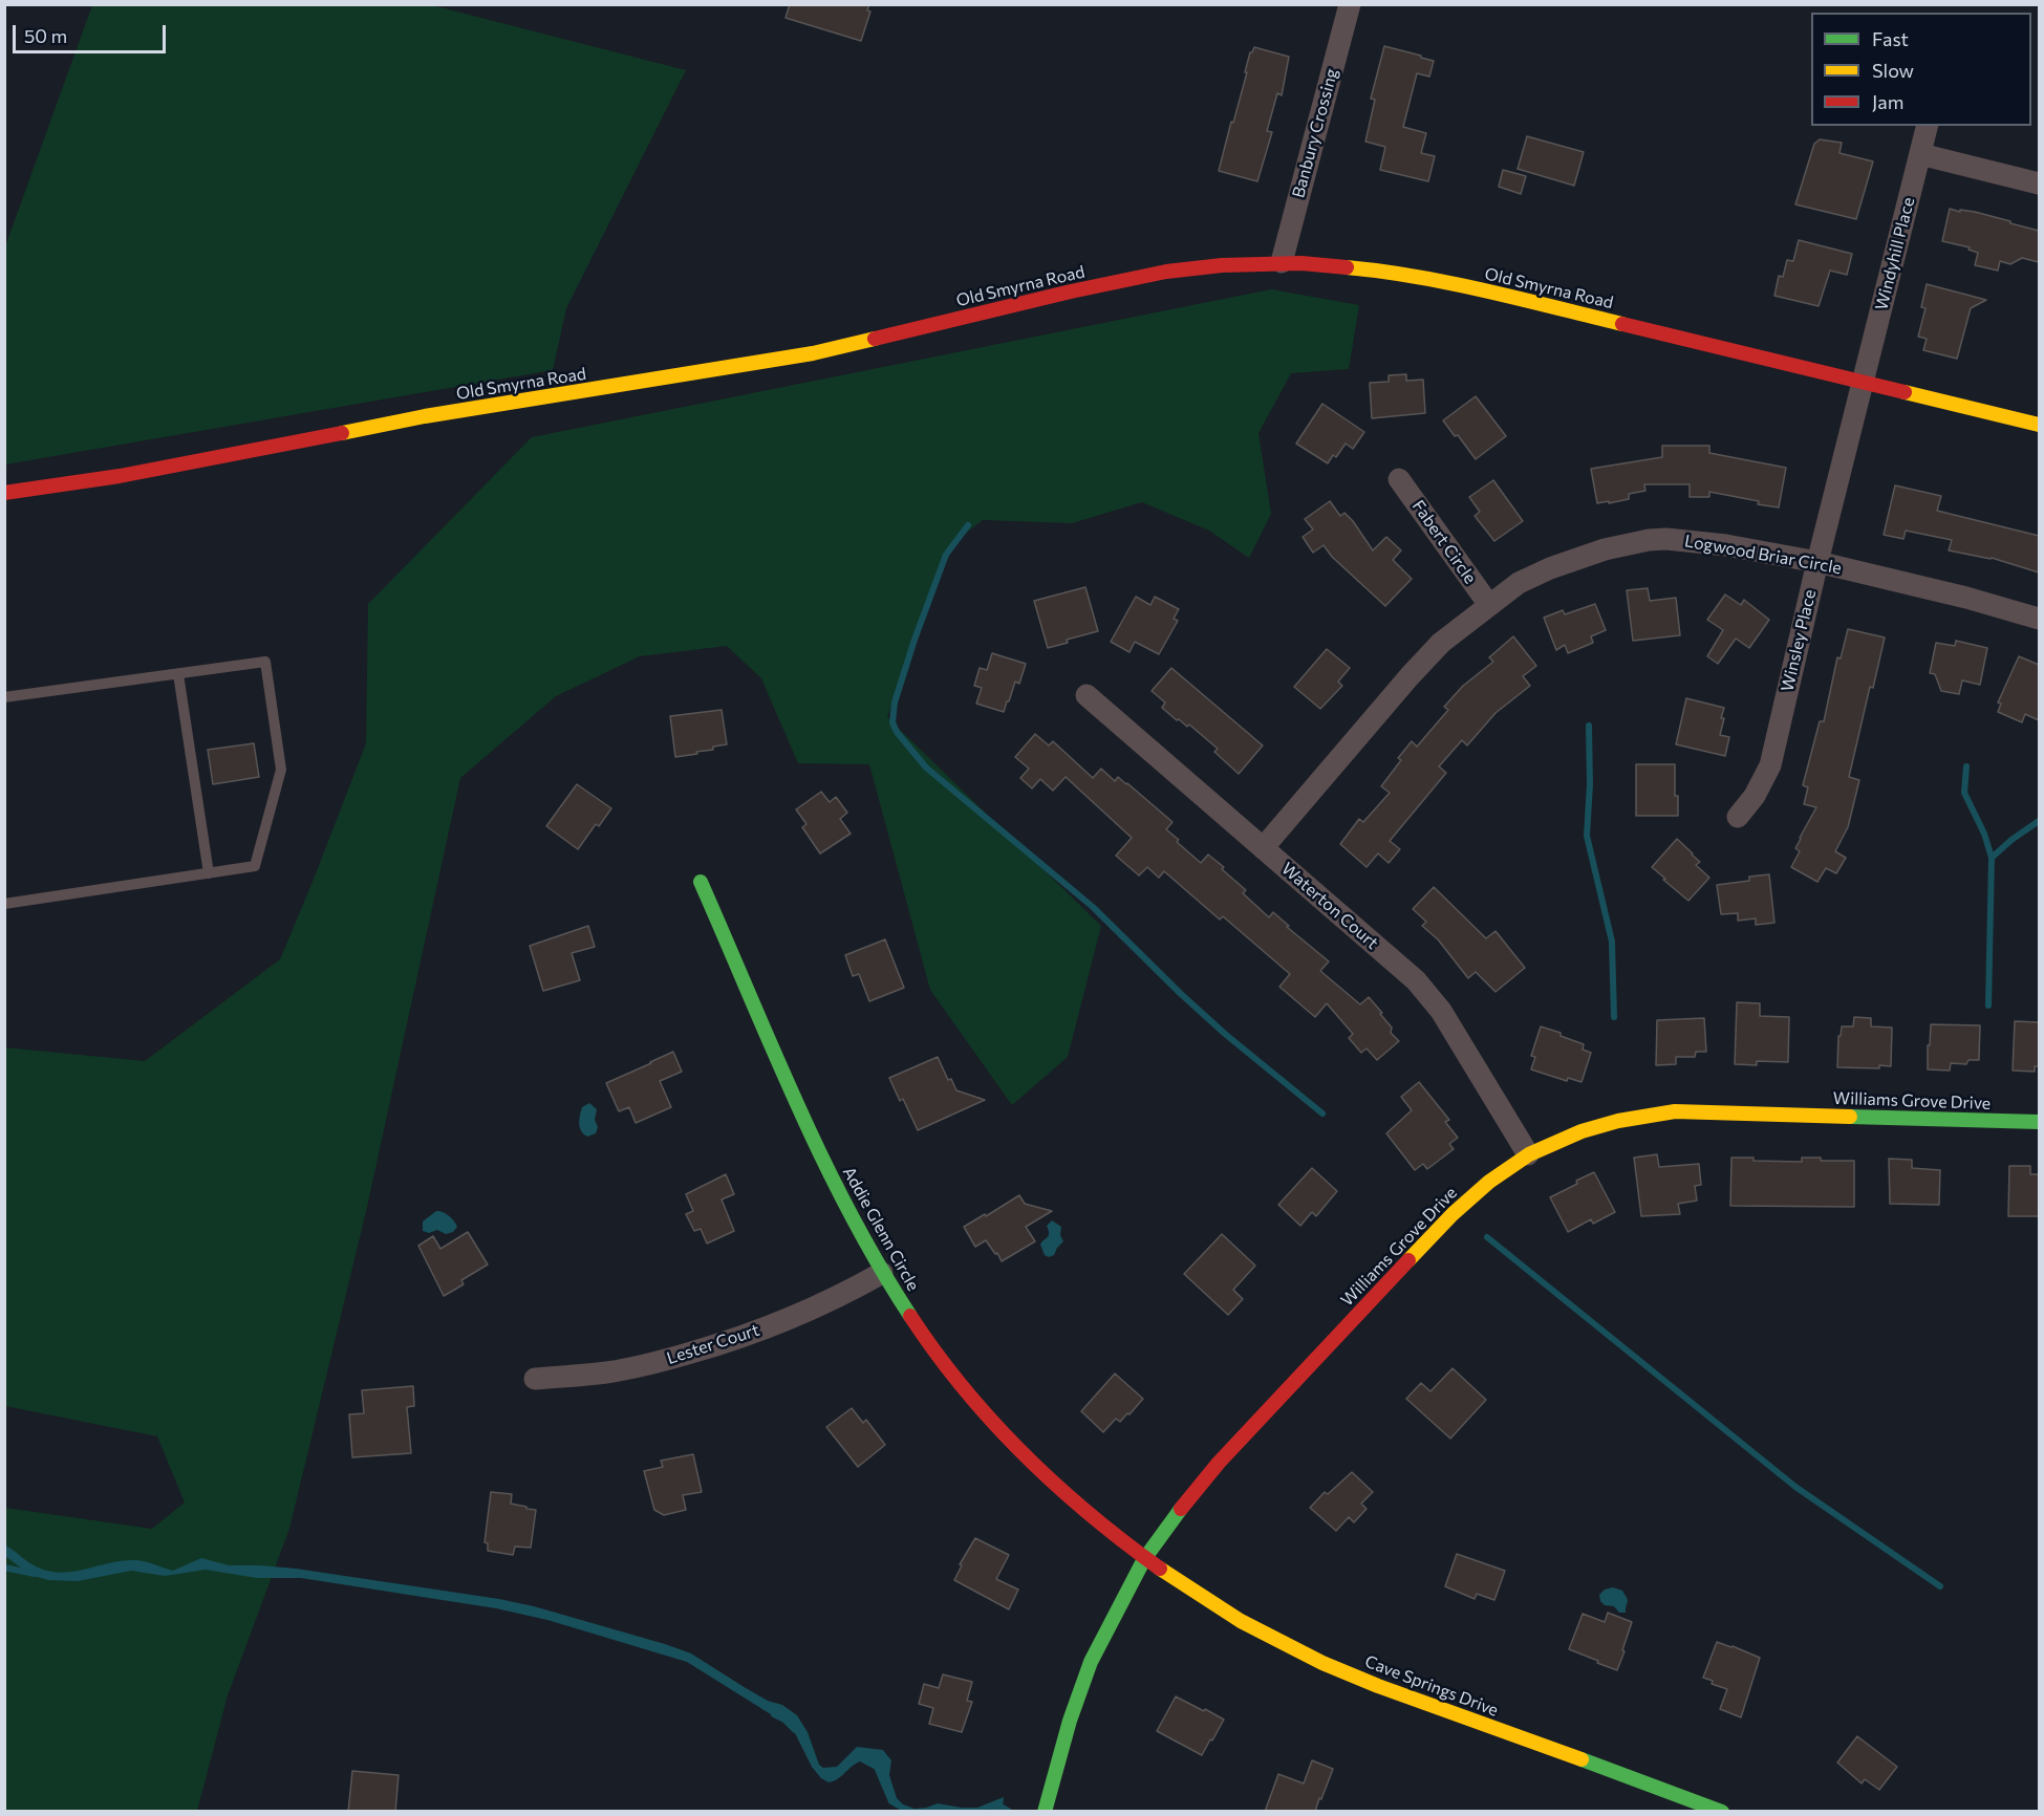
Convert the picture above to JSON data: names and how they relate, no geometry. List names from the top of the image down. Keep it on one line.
{"streets":{"street":["Banbury Crossing","Windyhill Place","Old Smyrna Road","Fabert Circle","Logwood Briar Circle","Winsley Place","Waterton Court","Williams Grove Drive","Addie Glenn Circle","Lester Court","Cave Springs Drive"]},"crossings":[["Banbury Crossing","Old Smyrna Road"],["Windyhill Place","Old Smyrna Road"],["Windyhill Place","Winsley Place"],["Old Smyrna Road","Winsley Place"],["Fabert Circle","Logwood Briar Circle"],["Logwood Briar Circle","Winsley Place"],["Logwood Briar Circle","Waterton Court"],["Waterton Court","Williams Grove Drive"],["Williams Grove Drive","Addie Glenn Circle"],["Williams Grove Drive","Cave Springs Drive"],["Addie Glenn Circle","Lester Court"],["Addie Glenn Circle","Cave Springs Drive"]],"legend":["Fast","Slow","Jam"],"scale_bar":"50 m"}
